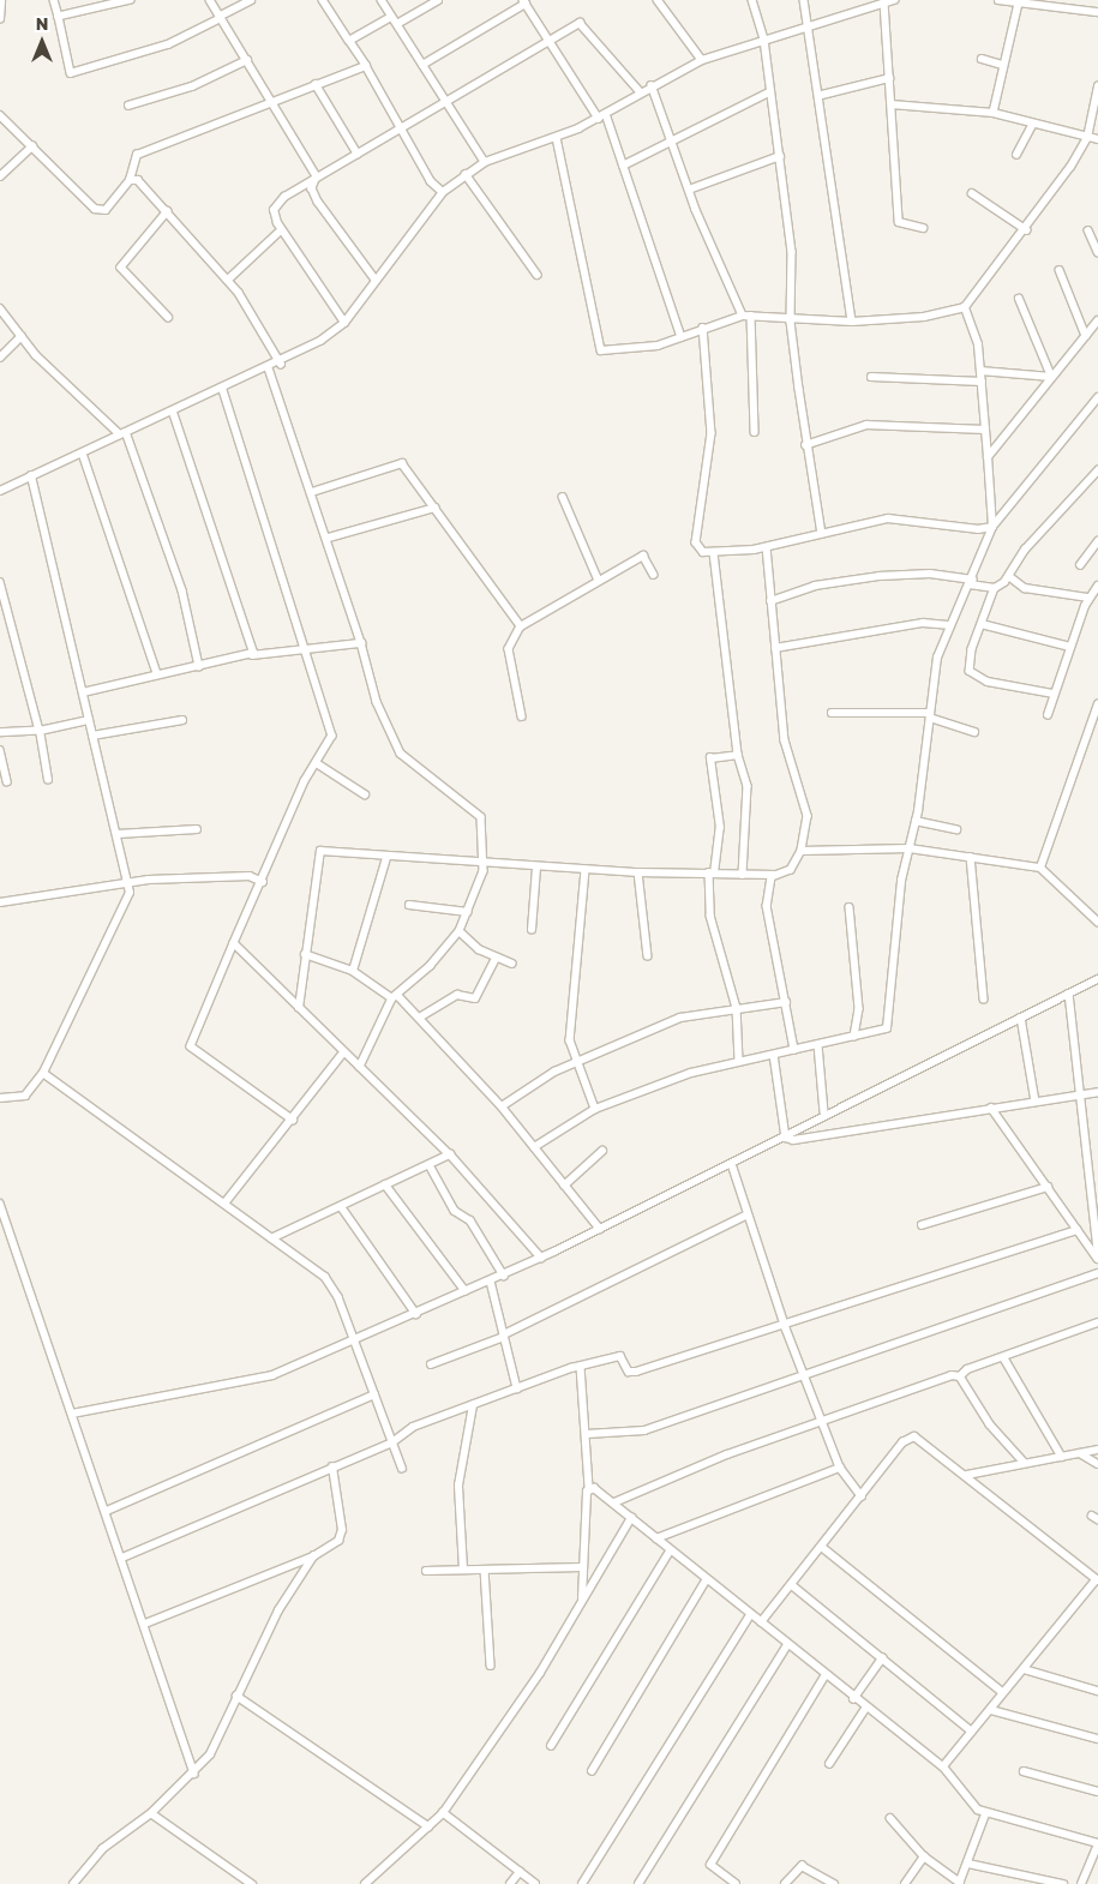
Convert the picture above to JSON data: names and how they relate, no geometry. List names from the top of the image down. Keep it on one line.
{"north":"top"}
